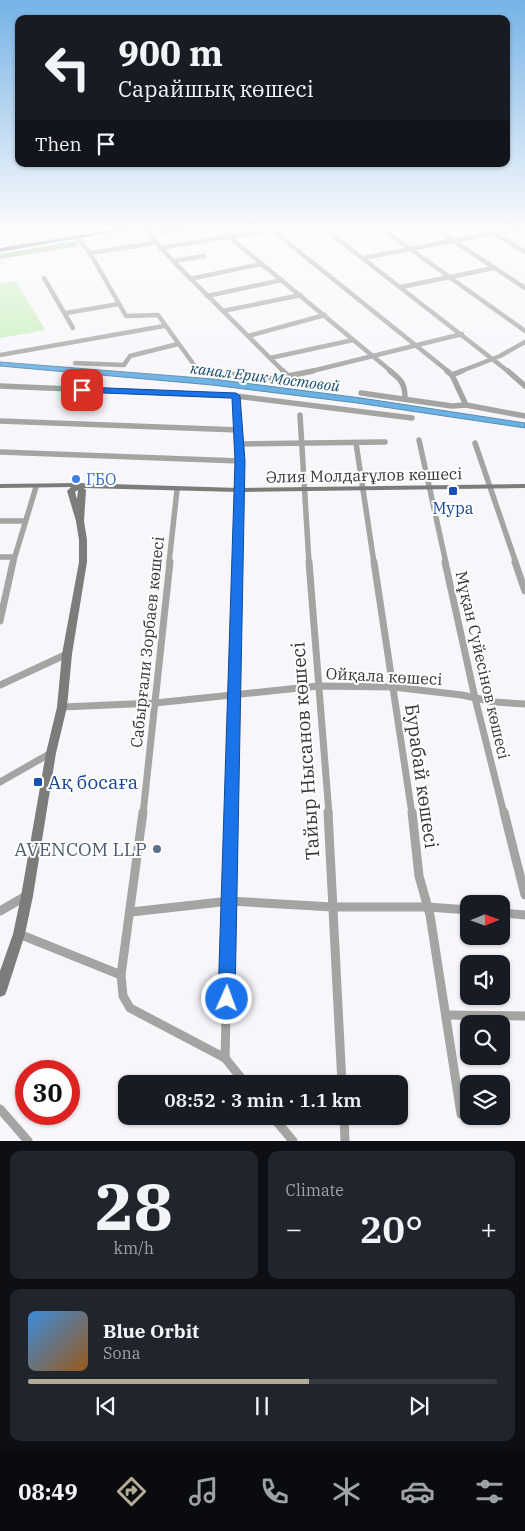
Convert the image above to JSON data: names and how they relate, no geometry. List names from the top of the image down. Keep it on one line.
{"streets":{"main road":["Әлия Молдағұлов көшесі"],"street":["Сабырғали Зорбаев көшесі","Мұқан Сүйесінов көшесі","Ойқала көшесі","Тайыр Нысанов көшесi","Бурабай көшесi"]},"crossings":[["Әлия Молдағұлов көшесі","Сабырғали Зорбаев көшесі"],["Әлия Молдағұлов көшесі","Мұқан Сүйесінов көшесі"],["Әлия Молдағұлов көшесі","Тайыр Нысанов көшесi"],["Әлия Молдағұлов көшесі","Бурабай көшесi"],["Сабырғали Зорбаев көшесі","Ойқала көшесі"],["Мұқан Сүйесінов көшесі","Ойқала көшесі"],["Ойқала көшесі","Тайыр Нысанов көшесi"],["Ойқала көшесі","Бурабай көшесi"]],"water":["канал Ерик Мостовой"],"places":{"other":["ГБО","AVENCOM LLP"],"transit":["Мура","Ақ босаға"]},"north":"right","page":{"turn":["900 m","Сарайшық көшесі"],"then":"Then","limit":"30","trip":"08:52 · 3 min · 1.1 km","tile":[["28","km/h"],"Climate"],"heat":["−","20°","+"],"song":["Blue Orbit","Sona"],"tabs":"08:49"}}
